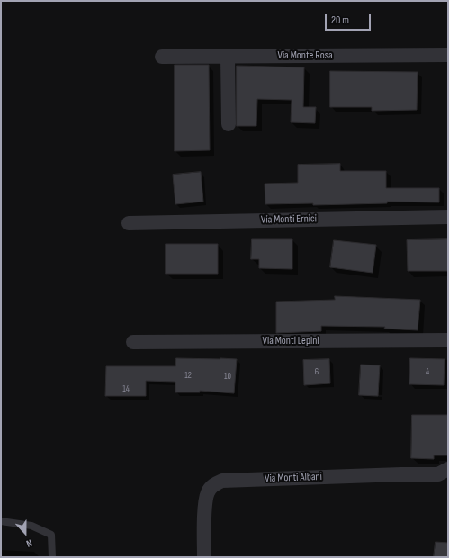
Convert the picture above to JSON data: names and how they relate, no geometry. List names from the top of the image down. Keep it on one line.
{"streets":{"street":["Via Monte Rosa","Via Monti Ernici","Via Monti Lepini","Via Monti Albani"]},"house_numbers":["6","4","12","10","14"],"scale_bar":"20 m","north":"bottom"}
